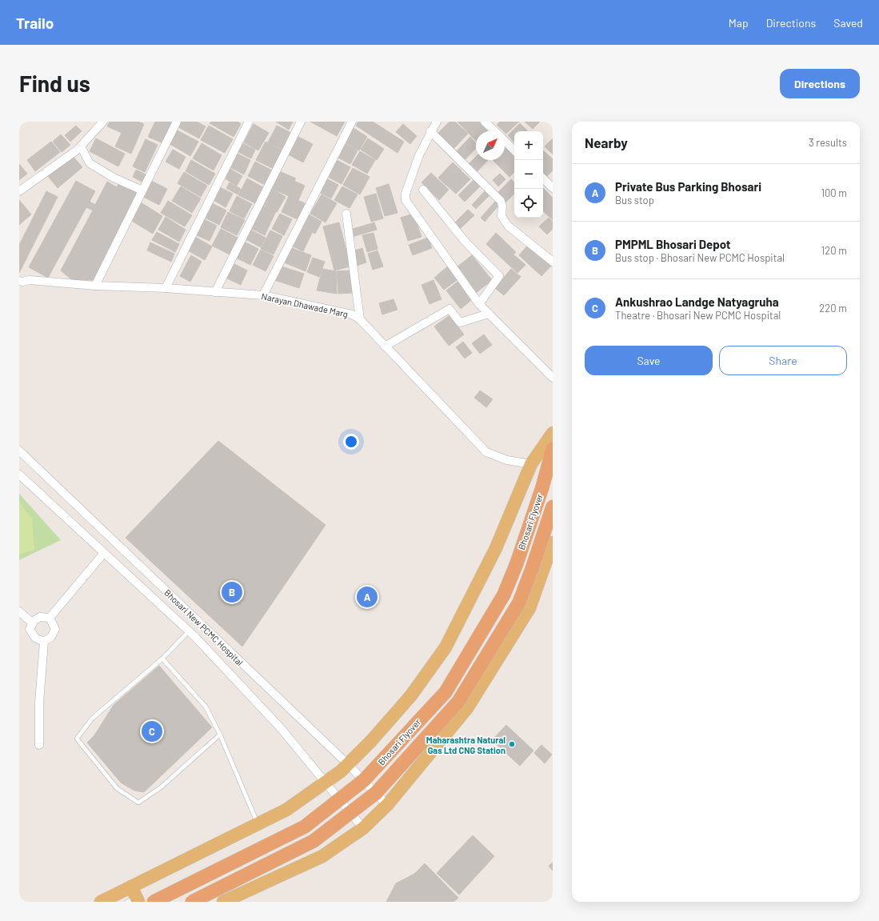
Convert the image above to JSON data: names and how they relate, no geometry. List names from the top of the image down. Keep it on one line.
{"streets":{"highway":["Bhosari Flyover"],"street":["Narayan Dhawade Marg","Bhosari New PCMC Hospital"]},"places":["Maharashtra Natural Gas Ltd CNG Station"],"north":"top right","page":{"header":"Trailo","nav":["Map","Directions","Saved"],"buttons":["Directions",["Save","Share"]],"title":"Find us","heading":["Nearby","3 results"],"map_buttons":["+","−"],"list":[{"mark":"A","name":"Private Bus Parking Bhosari","note":"Bus stop","value":"100 m"},{"mark":"B","name":"PMPML Bhosari Depot","note":"Bus stop · Bhosari New PCMC Hospital","value":"120 m"},{"mark":"C","name":"Ankushrao Landge Natyagruha","note":"Theatre · Bhosari New PCMC Hospital","value":"220 m"}],"pins":["B","A","C"]}}
